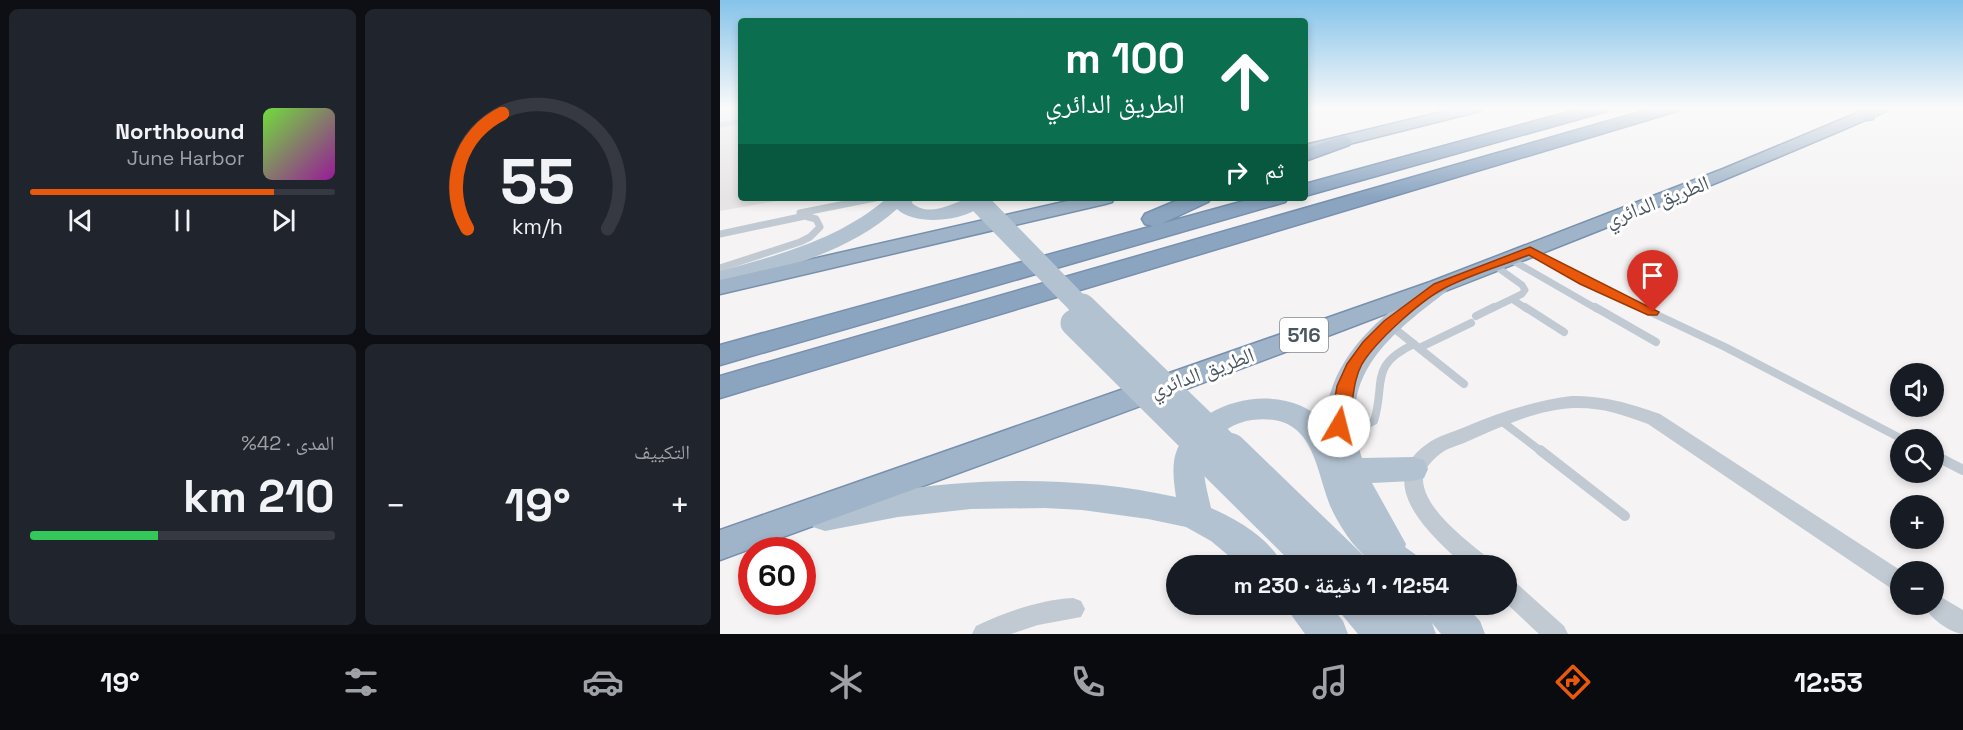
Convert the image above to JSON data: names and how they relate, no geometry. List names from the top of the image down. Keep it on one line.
{"streets":{"highway":["الطريق الدائري","516"]},"page":{"turn":["100 m","الطريق الدائري"],"song":["Northbound","June Harbor"],"then":"ثم","tile":["التكييف",["المدى · 42%","210 km"]],"map_buttons":["+","−"],"heat":["−","19°","+"],"limit":"60","trip":"12:54 · 1 دقيقة · 230 m","tabs":["12:53","19°"],"gauge":["55","km/h"]}}
